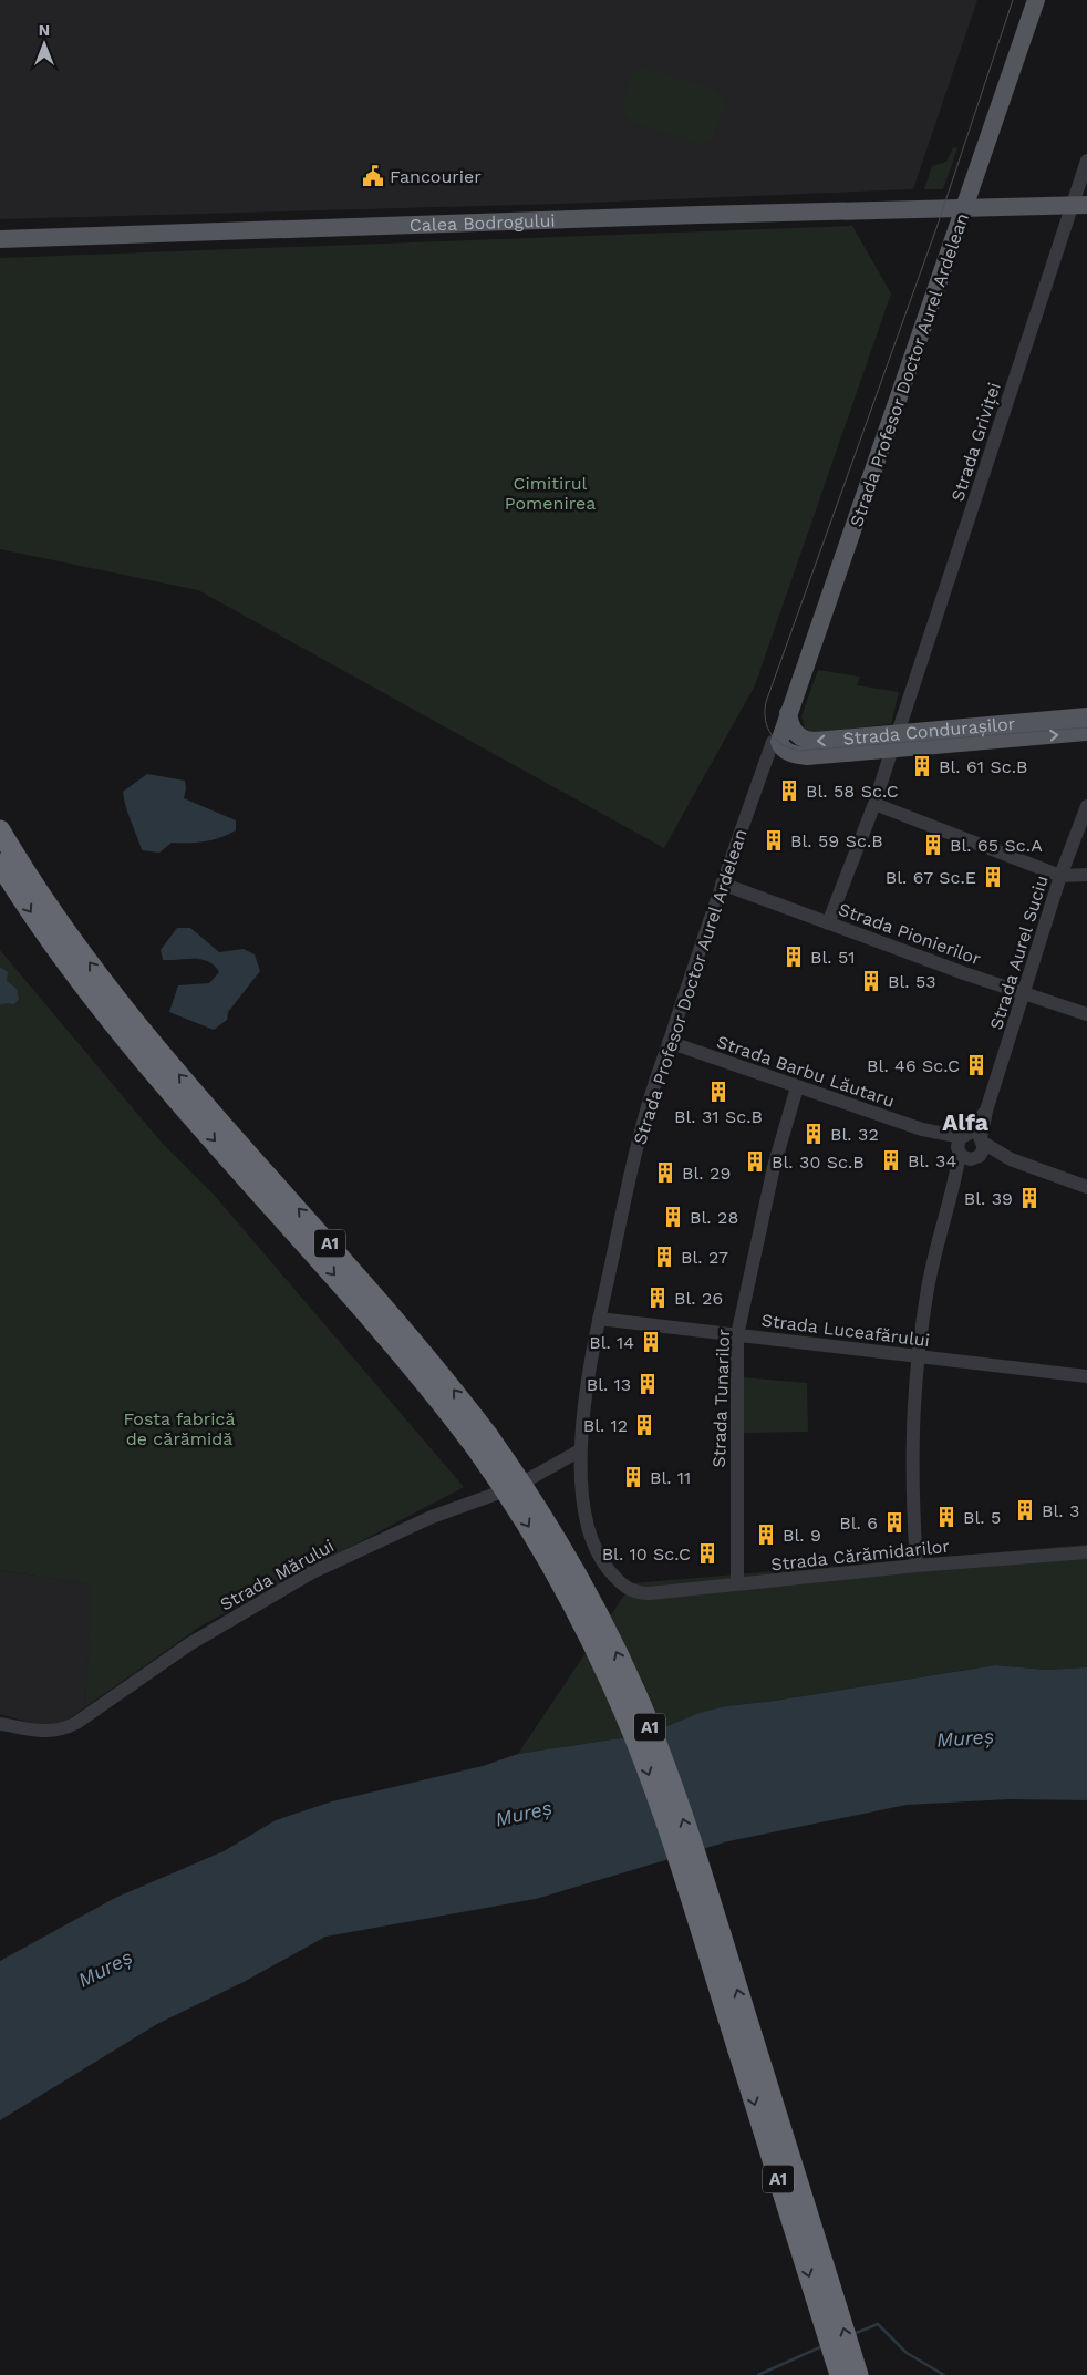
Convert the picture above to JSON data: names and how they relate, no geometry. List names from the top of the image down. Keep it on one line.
{"streets":{"highway":["A1"],"main road":["Calea Bodrogului","Strada Profesor Doctor Aurel Ardelean","Strada Condurașilor"],"street":["Strada Griviței","Strada Pionierilor","Strada Aurel Suciu","Strada Barbu Lăutaru","Strada Luceafărului","Strada Tunarilor","Strada Cărămidarilor","Strada Mărului"]},"crossings":[["Calea Bodrogului","Strada Profesor Doctor Aurel Ardelean"],["Calea Bodrogului","Strada Griviței"],["Strada Profesor Doctor Aurel Ardelean","Strada Condurașilor"],["Strada Profesor Doctor Aurel Ardelean","Strada Pionierilor"],["Strada Profesor Doctor Aurel Ardelean","Strada Barbu Lăutaru"],["Strada Profesor Doctor Aurel Ardelean","Strada Luceafărului"],["Strada Profesor Doctor Aurel Ardelean","Strada Cărămidarilor"],["Strada Profesor Doctor Aurel Ardelean","Strada Mărului"],["Strada Griviței","Strada Condurașilor"],["Strada Griviței","Strada Pionierilor"],["Strada Pionierilor","Strada Aurel Suciu"],["Strada Aurel Suciu","Strada Barbu Lăutaru"],["Strada Aurel Suciu","Strada Luceafărului"],["Strada Aurel Suciu","Strada Cărămidarilor"],["Strada Barbu Lăutaru","Strada Tunarilor"],["Strada Luceafărului","Strada Tunarilor"],["Strada Tunarilor","Strada Cărămidarilor"]],"districts":["Alfa"],"water":["Mureș"],"parks":["Cimitirul Pomenirea","Fosta fabrică de cărămidă"],"places":{"public building":["Fancourier"],"building":["Bl. 61 Sc.B","Bl. 58 Sc.C","Bl. 59 Sc.B","Bl. 65 Sc.A","Bl. 67 Sc.E","Bl. 51","Bl. 53","Bl. 46 Sc.C","Bl. 31 Sc.B","Bl. 32","Bl. 34","Bl. 30 Sc.B","Bl. 29","Bl. 39","Bl. 28","Bl. 27","Bl. 26","Bl. 14","Bl. 13","Bl. 12","Bl. 11","Bl. 3","Bl. 5","Bl. 6","Bl. 9","Bl. 10 Sc.C"]},"north":"top"}
